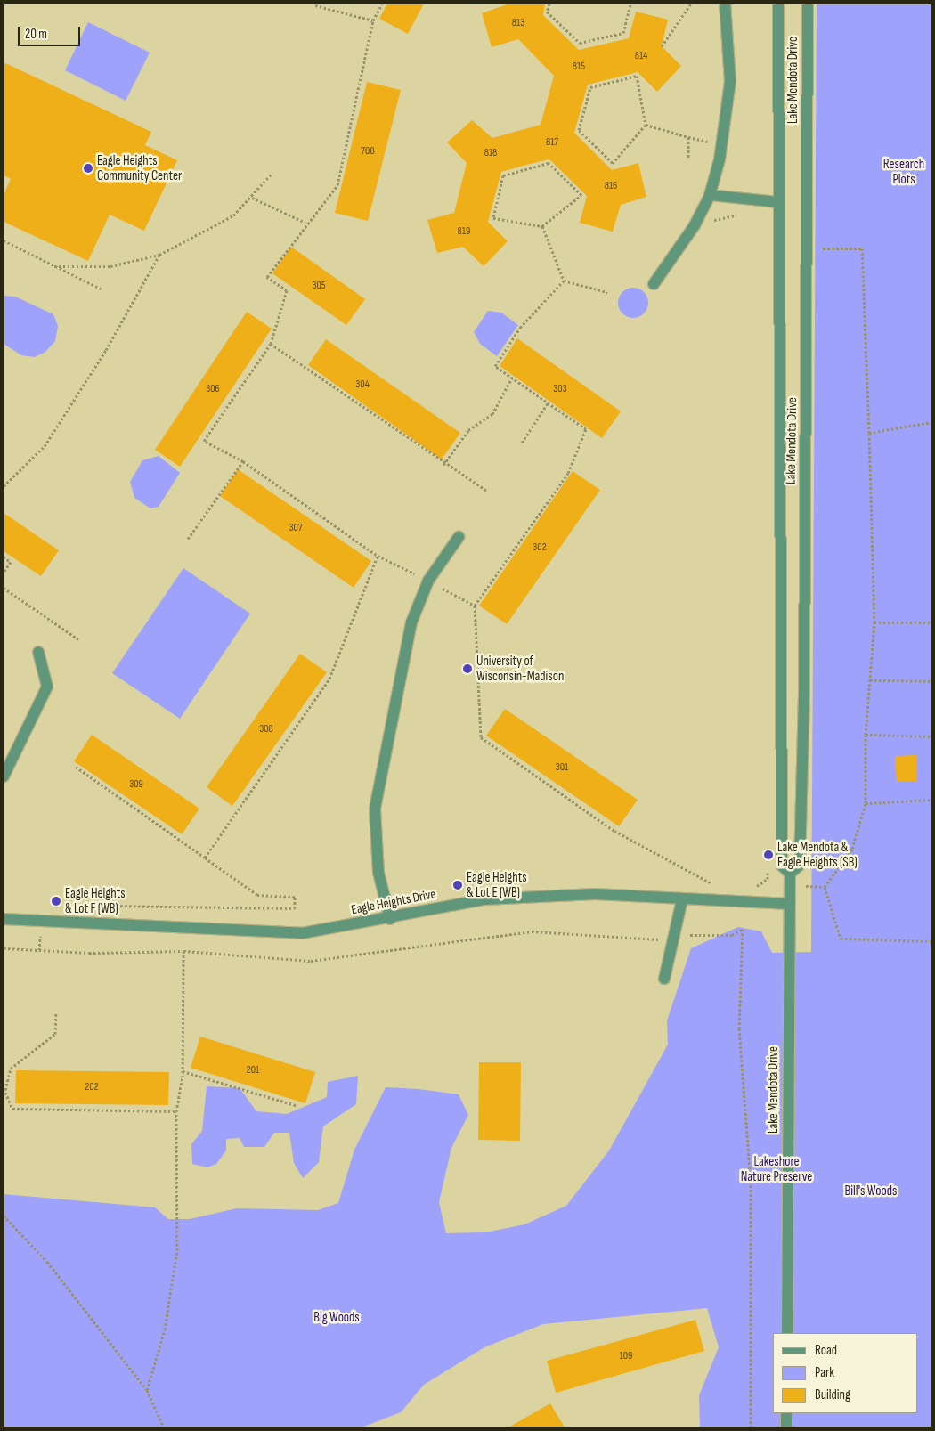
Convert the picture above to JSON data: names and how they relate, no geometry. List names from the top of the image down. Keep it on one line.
{"streets":{"street":["Lake Mendota Drive","Eagle Heights Drive"]},"crossings":[["Lake Mendota Drive","Eagle Heights Drive"]],"parks":["Research Plots","Lakeshore Nature Preserve","Bill's Woods","Big Woods"],"places":["Eagle Heights Community Center","University of Wisconsin-Madison","Lake Mendota & Eagle Heights (SB)","Eagle Heights & Lot E (WB)","Eagle Heights & Lot F (WB)"],"house_numbers":["813","814","815","817","708","818","816","819","305","304","306","303","307","302","308","301","309","201","202","109"],"legend":["Road","Park","Building"],"scale_bar":"20 m"}
